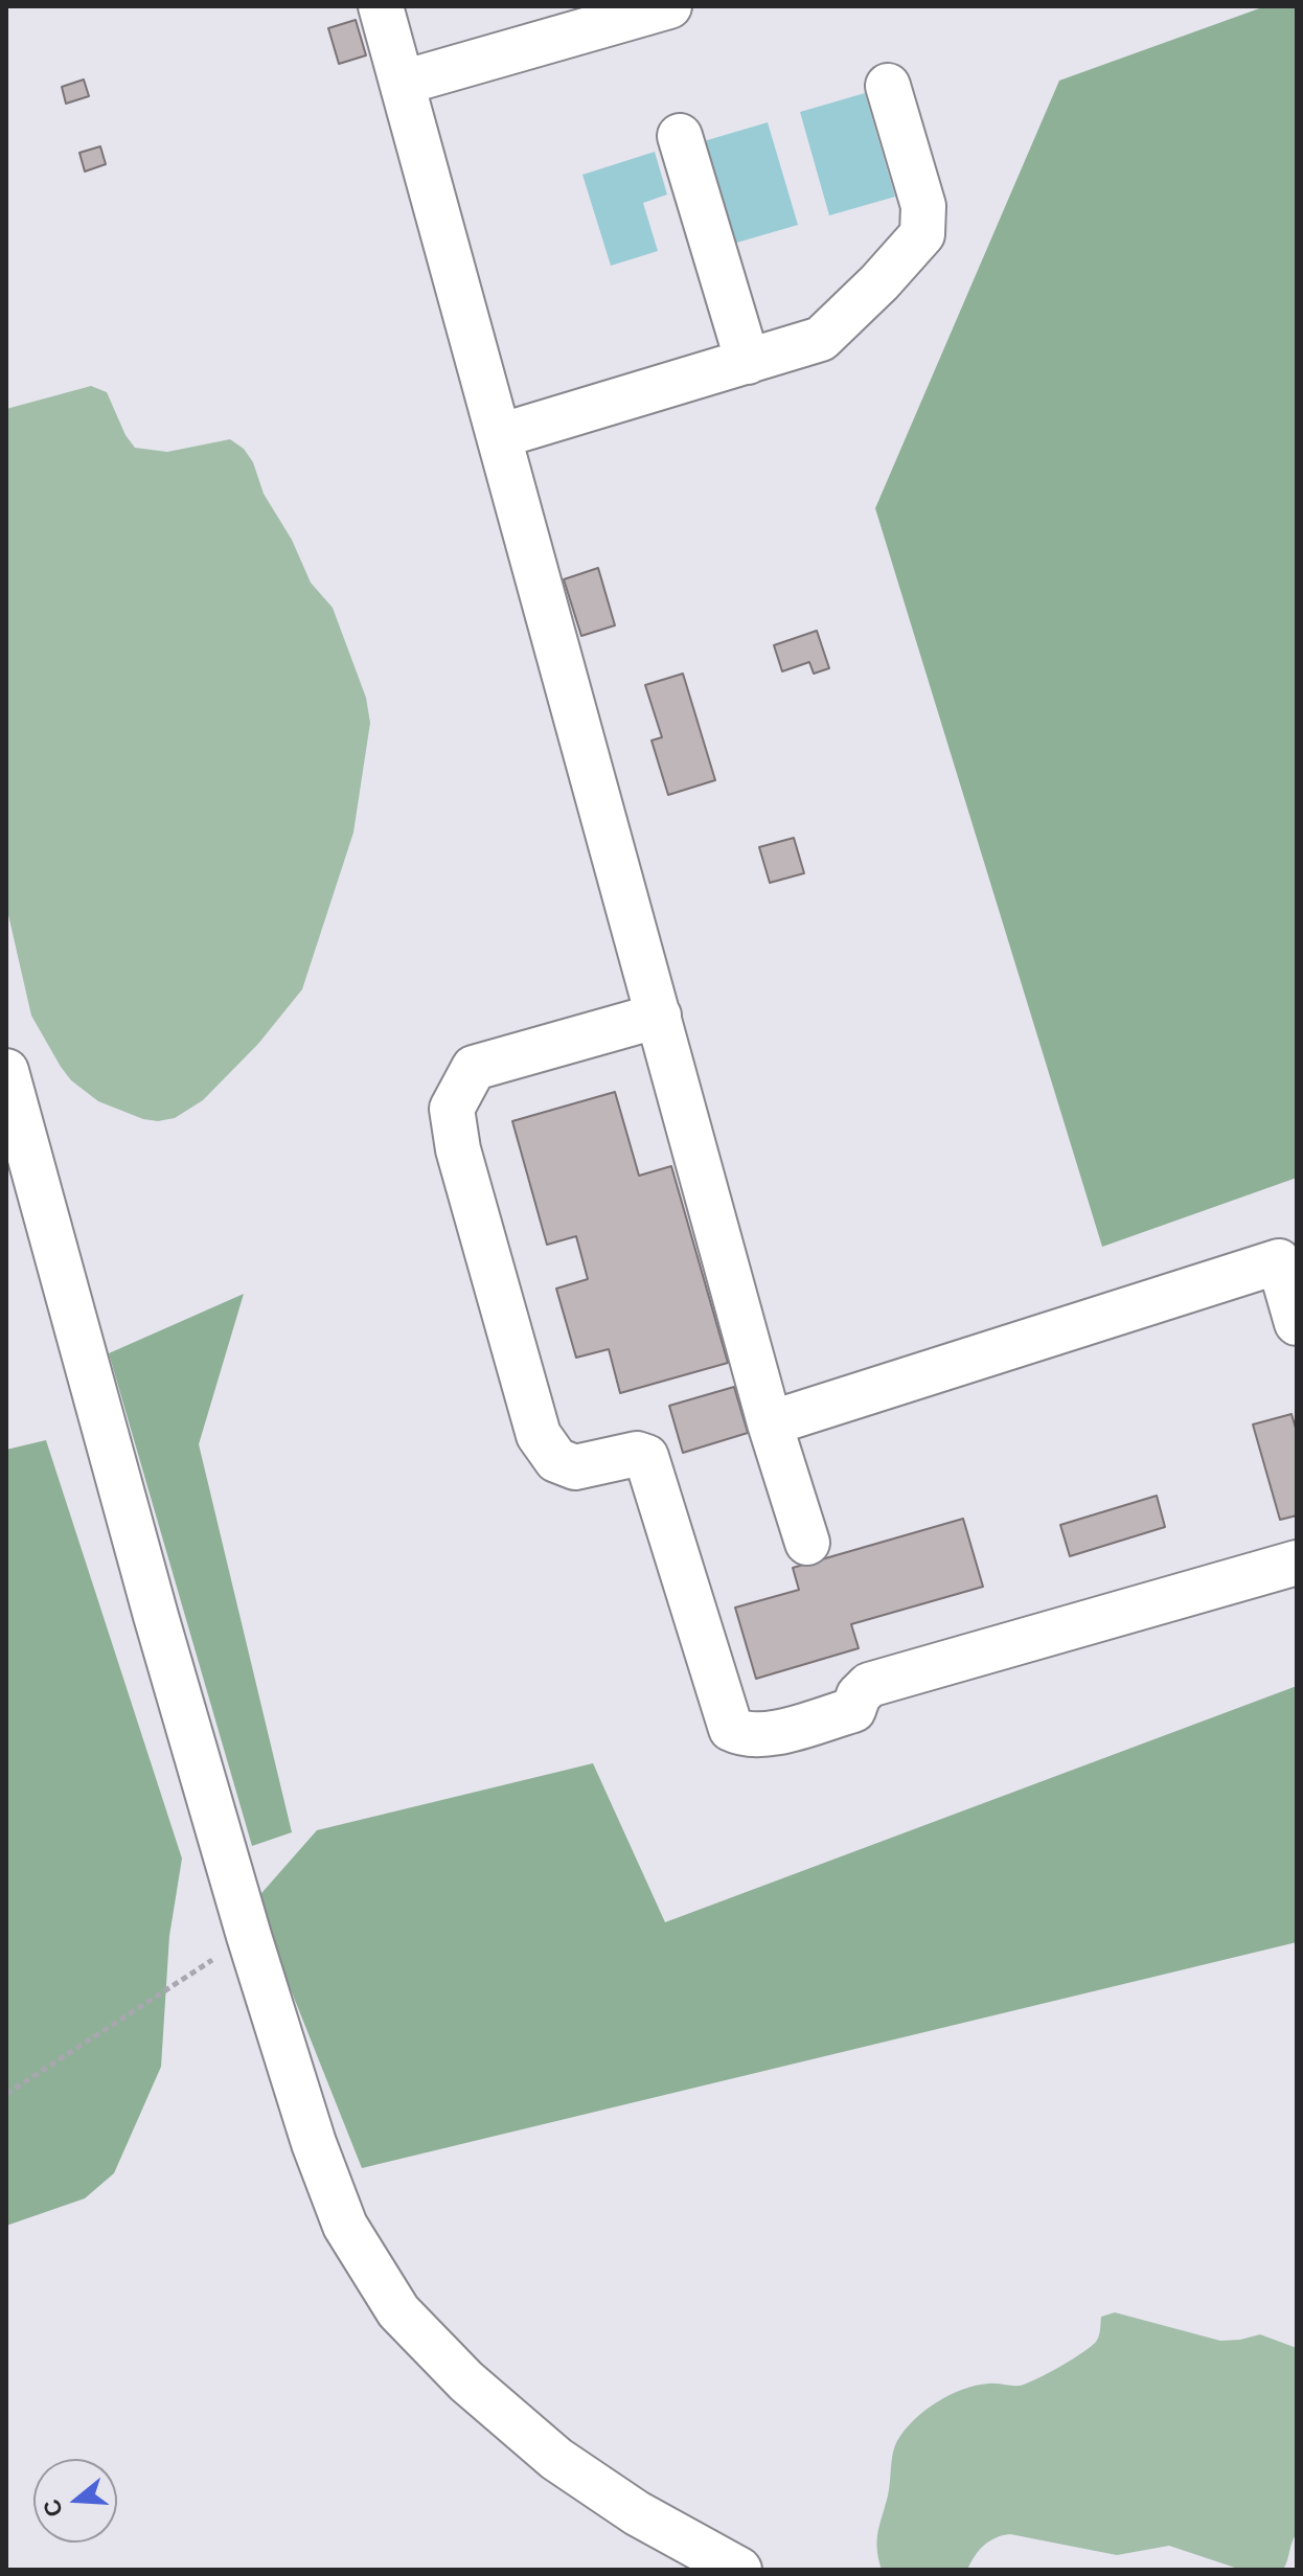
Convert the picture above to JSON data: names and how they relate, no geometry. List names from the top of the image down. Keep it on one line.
{"north":"left"}
